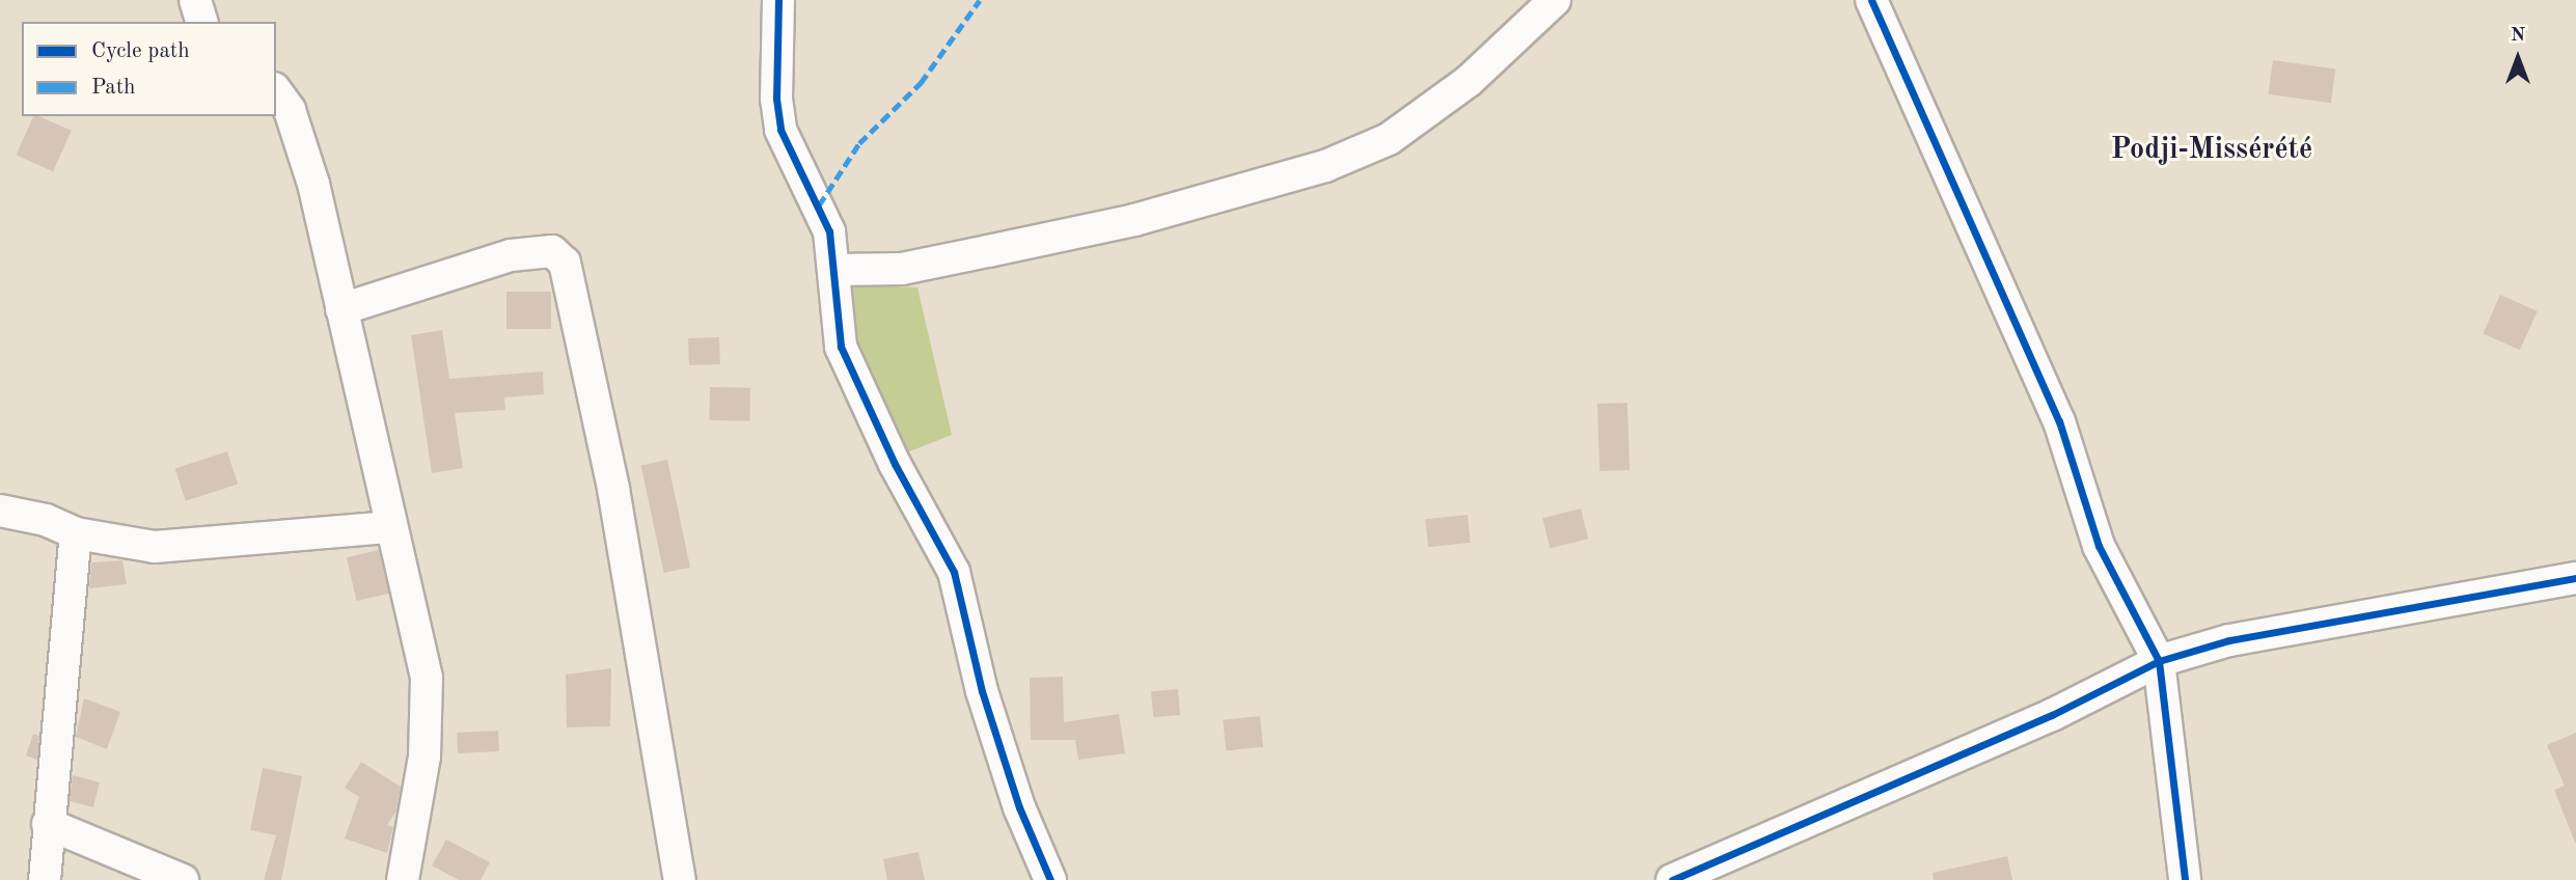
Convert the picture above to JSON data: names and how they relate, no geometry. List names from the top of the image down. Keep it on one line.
{"districts":["Podji-Missérété"],"legend":["Cycle path","Path"],"north":"top"}
